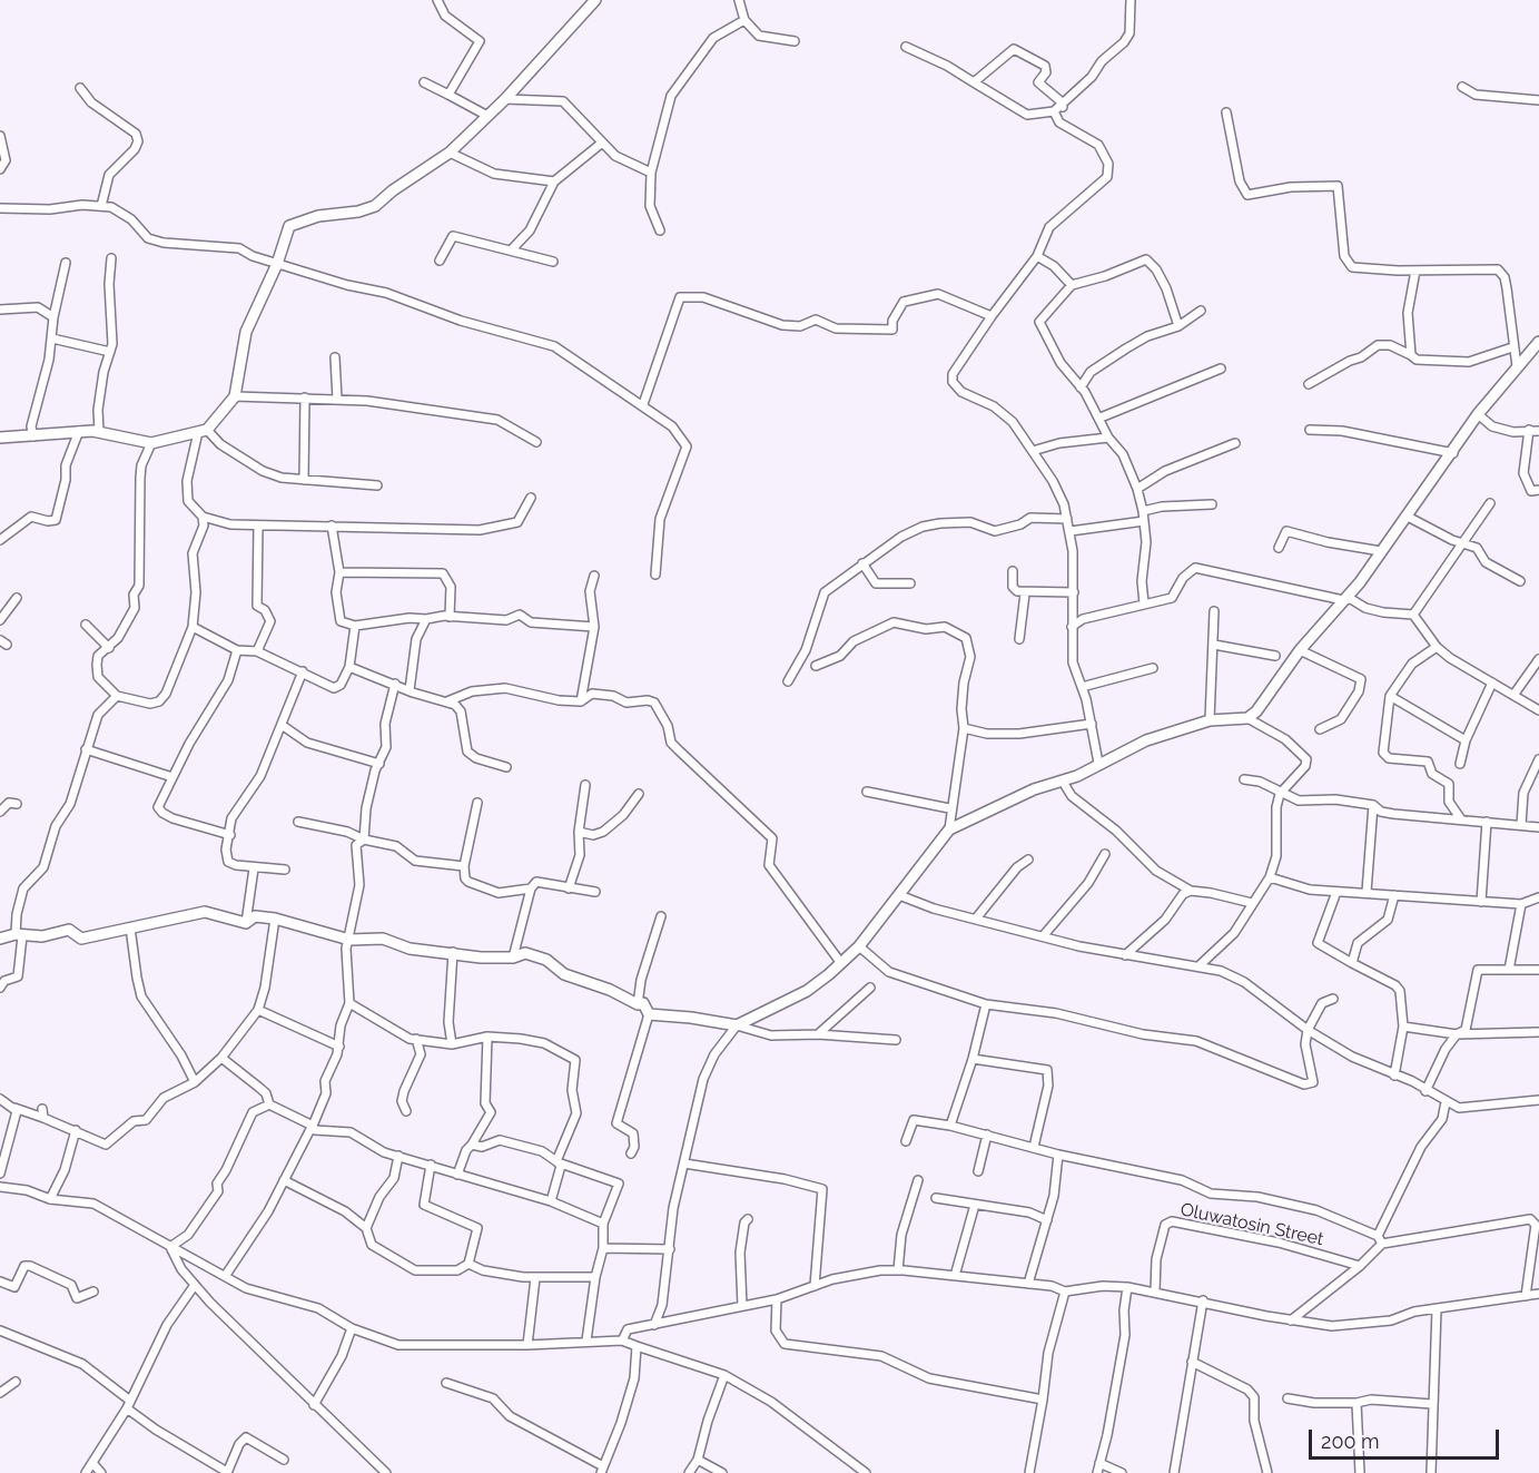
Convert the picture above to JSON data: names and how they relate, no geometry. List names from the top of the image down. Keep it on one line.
{"streets":{"street":["Oluwatosin Street"]},"scale_bar":"200 m"}
